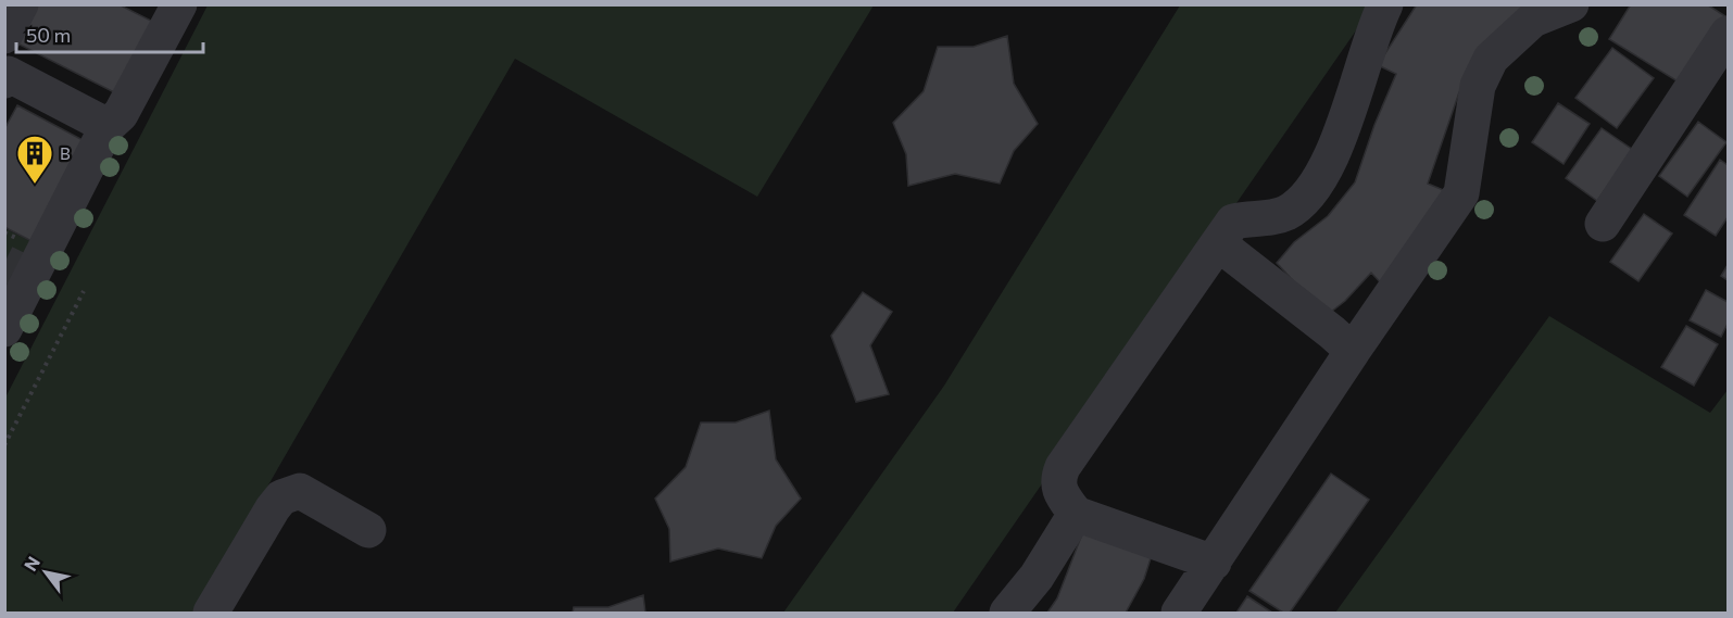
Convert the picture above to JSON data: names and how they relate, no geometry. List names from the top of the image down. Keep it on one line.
{"places":{"building":["B"]},"scale_bar":"50 m","north":"top left"}
